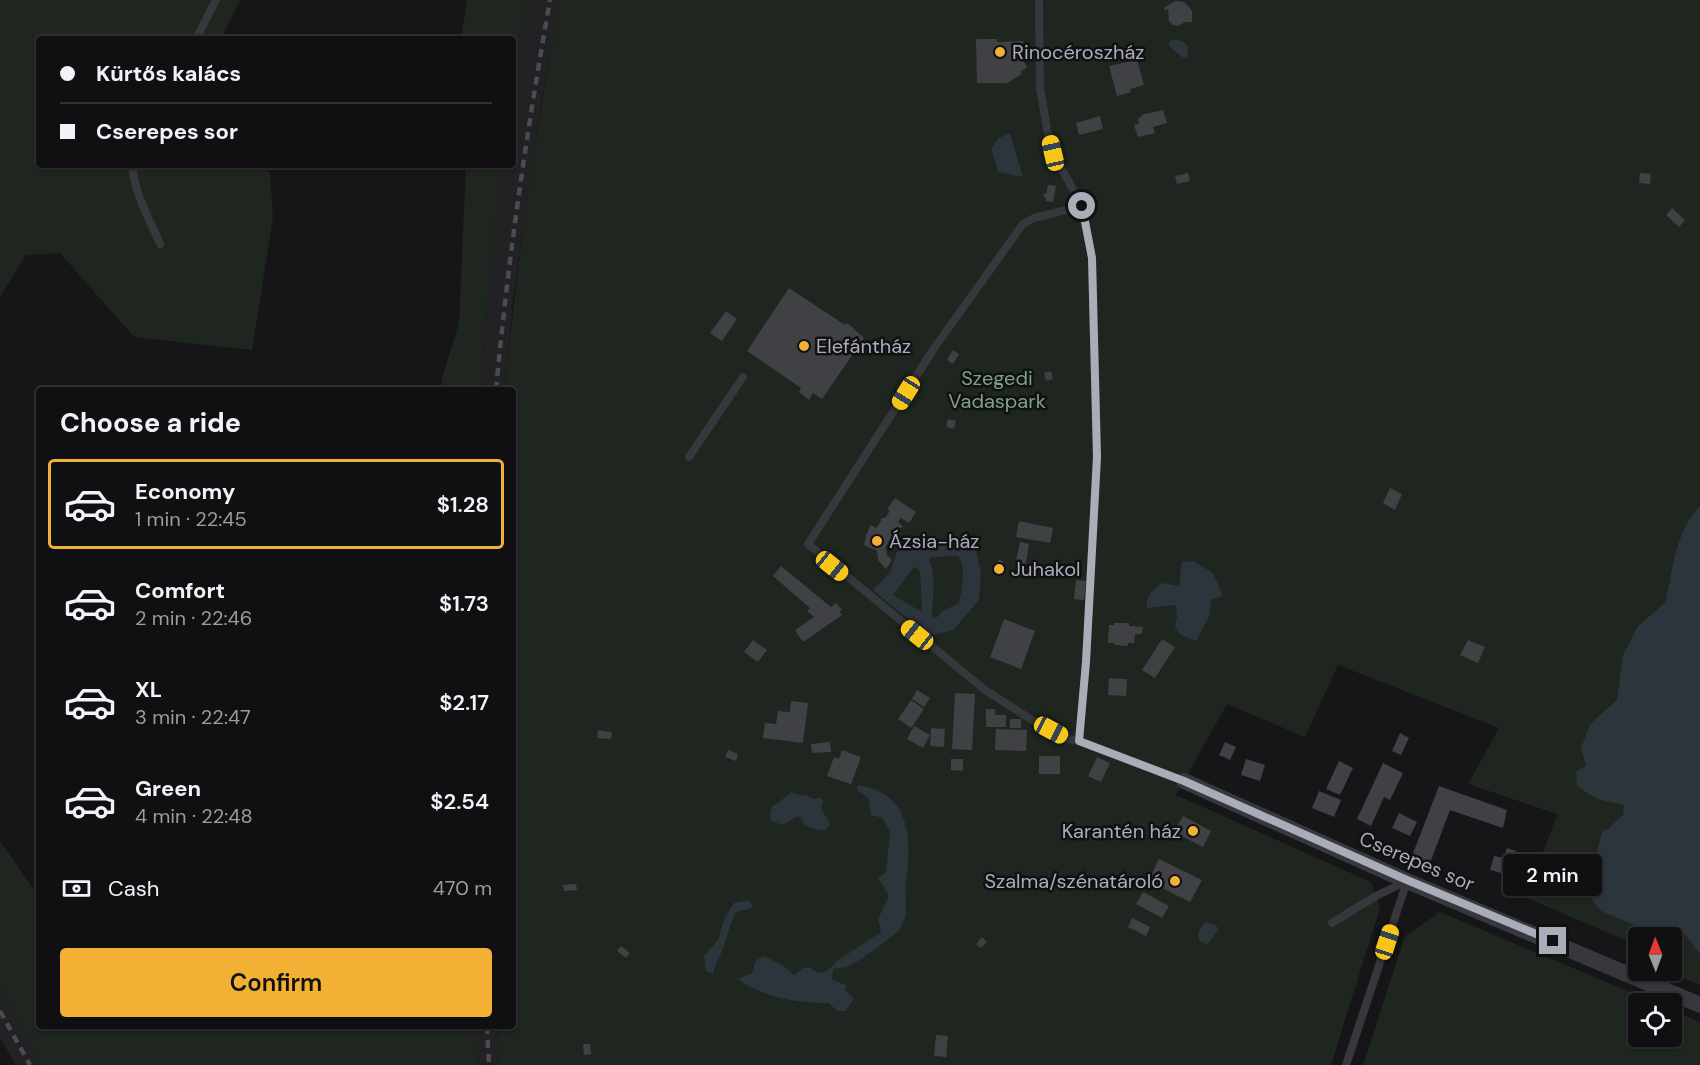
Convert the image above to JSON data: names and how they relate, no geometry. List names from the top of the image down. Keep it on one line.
{"streets":{"street":["Cserepes sor"]},"parks":["Szegedi Vadaspark"],"places":["Rinocéroszház","Elefántház","Ázsia-ház","Juhakol","Karantén ház","Szalma/szénatároló"],"north":"top","page":{"banner":["Kürtős kalács","Cserepes sor"],"heading":"Choose a ride","list":[{"name":"Economy","note":"1 min · 22:45","value":"$1.28"},{"name":"Comfort","note":"2 min · 22:46","value":"$1.73"},{"name":"XL","note":"3 min · 22:47","value":"$2.17"},{"name":"Green","note":"4 min · 22:48","value":"$2.54"}],"bubble":"2 min","pay":["Cash","470 m"],"buttons":"Confirm"}}
